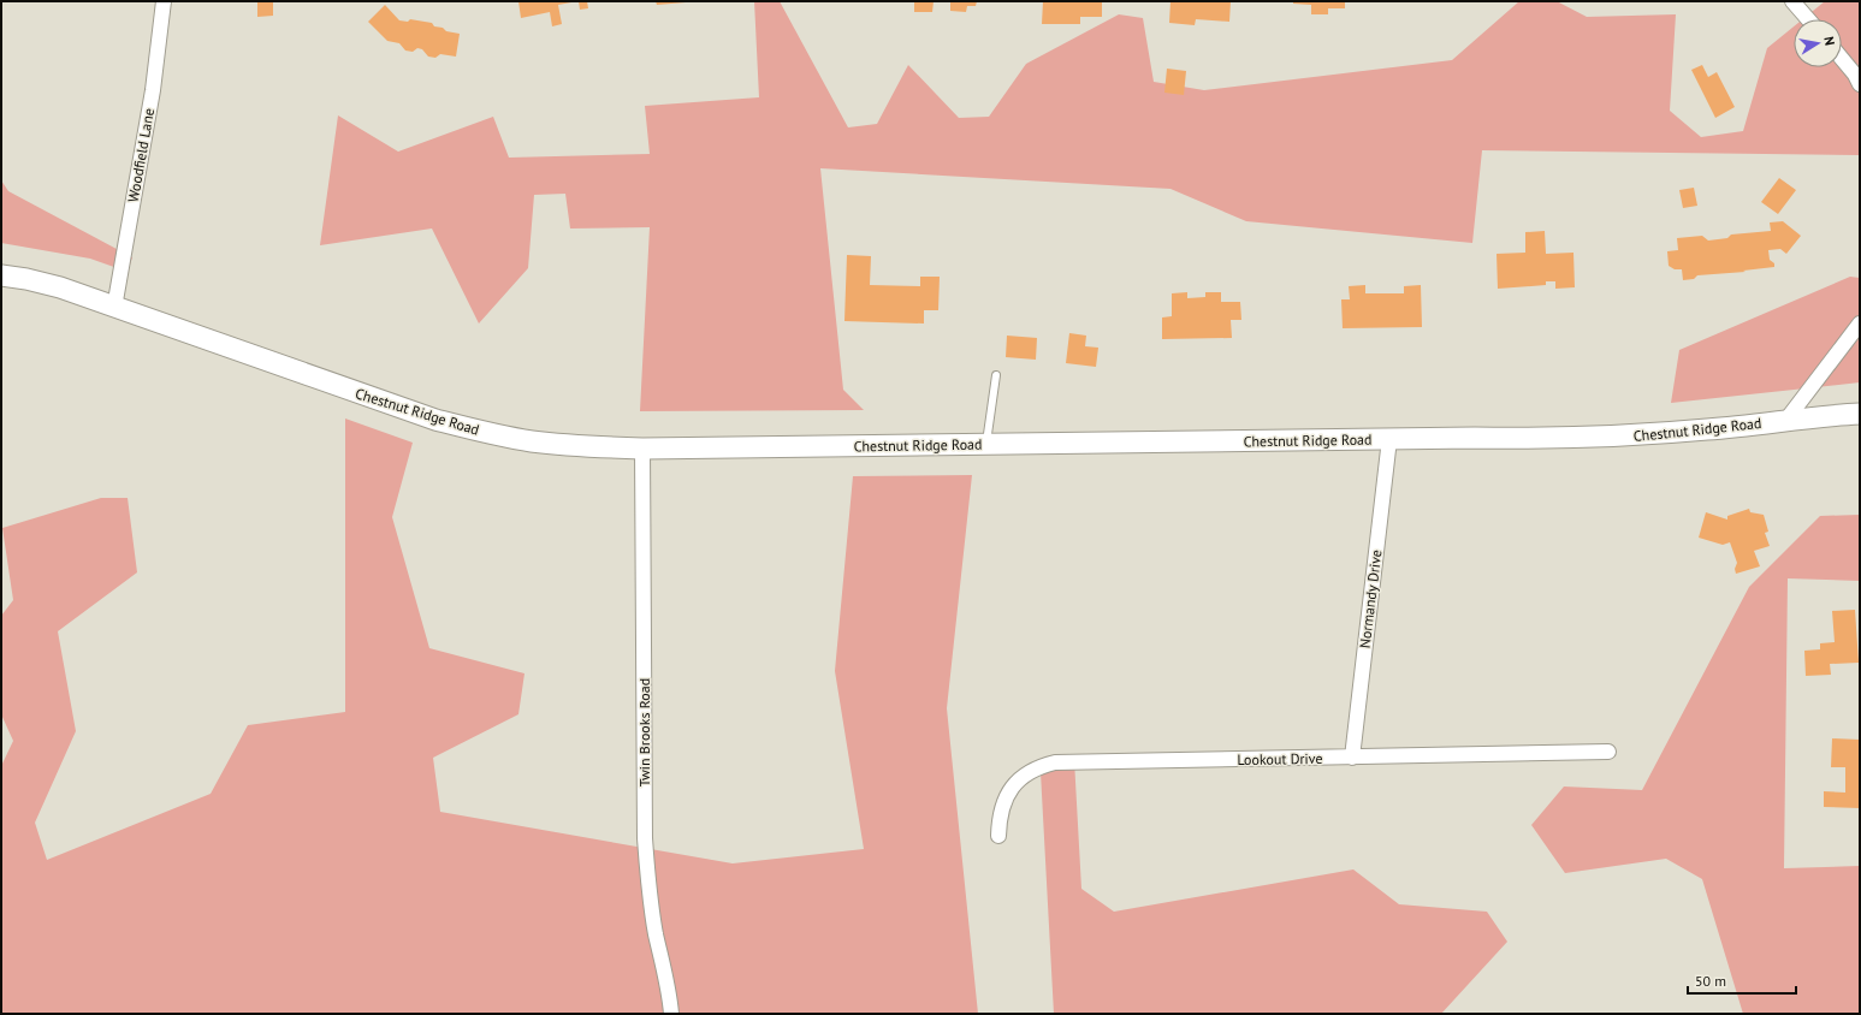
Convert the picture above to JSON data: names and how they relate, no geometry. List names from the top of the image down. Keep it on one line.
{"streets":{"main road":["Chestnut Ridge Road"],"street":["Woodfield Lane","Normandy Drive","Twin Brooks Road","Lookout Drive"]},"crossings":[["Woodfield Lane","Chestnut Ridge Road"],["Chestnut Ridge Road","Normandy Drive"],["Chestnut Ridge Road","Twin Brooks Road"],["Normandy Drive","Lookout Drive"]],"scale_bar":"50 m","north":"right"}
